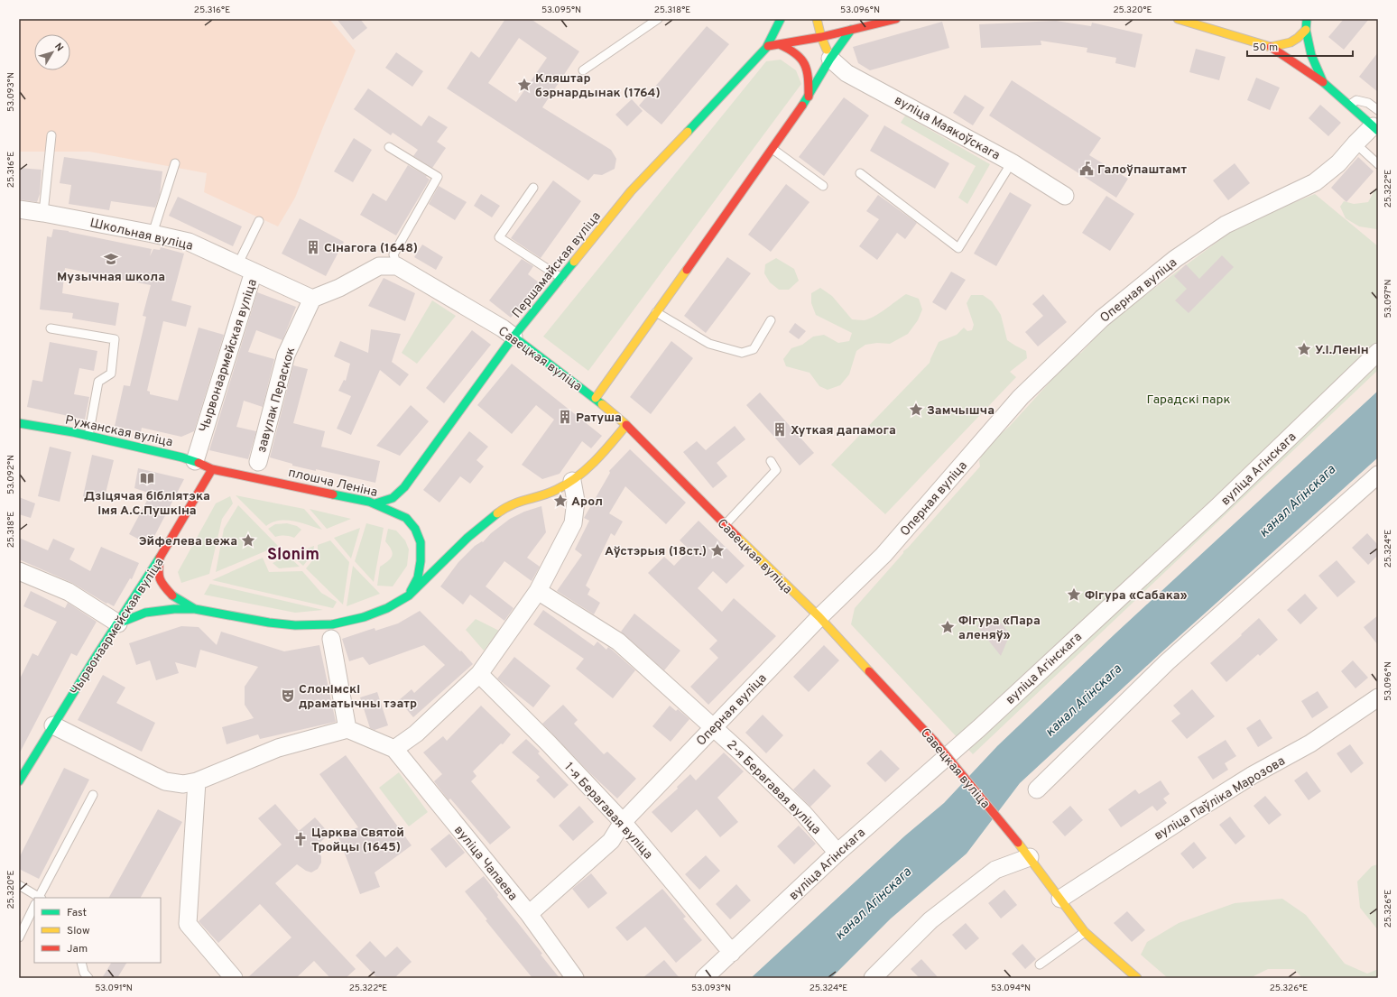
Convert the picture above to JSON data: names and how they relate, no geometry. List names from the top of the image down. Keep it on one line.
{"streets":{"main road":["Першамайская вуліца","Чырвонаармейская вуліца","Савецкая вуліца","Ружанская вуліца","плошча Леніна"],"street":["вуліца Маякоўскага","Школьная вуліца","Оперная вуліца","завулак Пераскок","вуліца Агінскага","2-я Берагавая вуліца","вуліца Паўліка Марозова","1-я Берагавая вуліца","вуліца Чапаева"]},"crossings":[["Школьная вуліца","Чырвонаармейская вуліца"],["Школьная вуліца","завулак Пераскок"],["Першамайская вуліца","Савецкая вуліца"],["Першамайская вуліца","плошча Леніна"],["Оперная вуліца","Савецкая вуліца"],["Оперная вуліца","2-я Берагавая вуліца"],["Оперная вуліца","1-я Берагавая вуліца"],["Оперная вуліца","вуліца Чапаева"],["Чырвонаармейская вуліца","Ружанская вуліца"],["Чырвонаармейская вуліца","плошча Леніна"],["Савецкая вуліца","плошча Леніна"],["Савецкая вуліца","вуліца Паўліка Марозова"],["Ружанская вуліца","плошча Леніна"],["вуліца Агінскага","2-я Берагавая вуліца"],["вуліца Агінскага","1-я Берагавая вуліца"]],"districts":["Slonim"],"water":["канал Агінскага"],"parks":["Гарадскі парк"],"places":{"place":["Кляштар бэрнардынак (1764)","У.І.Ленін","Замчышча","Арол","Эйфелева вежа","Аўстэрыя (18ст.)","Фігура «Сабака»","Фігура «Пара аленяў»"],"public building":["Галоўпаштамт"],"building":["Сінагога (1648)","Ратуша","Хуткая дапамога"],"school or university":["Музычная школа"],"library":["Дзіцячая бібліятэка імя А.С.Пушкіна"],"theatre":["Слонімскі драматычны тэатр"],"church":["Царква Святой Тройцы (1645)"]},"legend":["Fast","Slow","Jam"],"scale_bar":"50 m","north":"top right","coordinates":["25.316°E","53.095°N","25.318°E","53.096°N","25.320°E","53.093°N","25.322°E","53.097°N","53.092°N","25.324°E","25.326°E","53.091°N","53.094°N"]}
